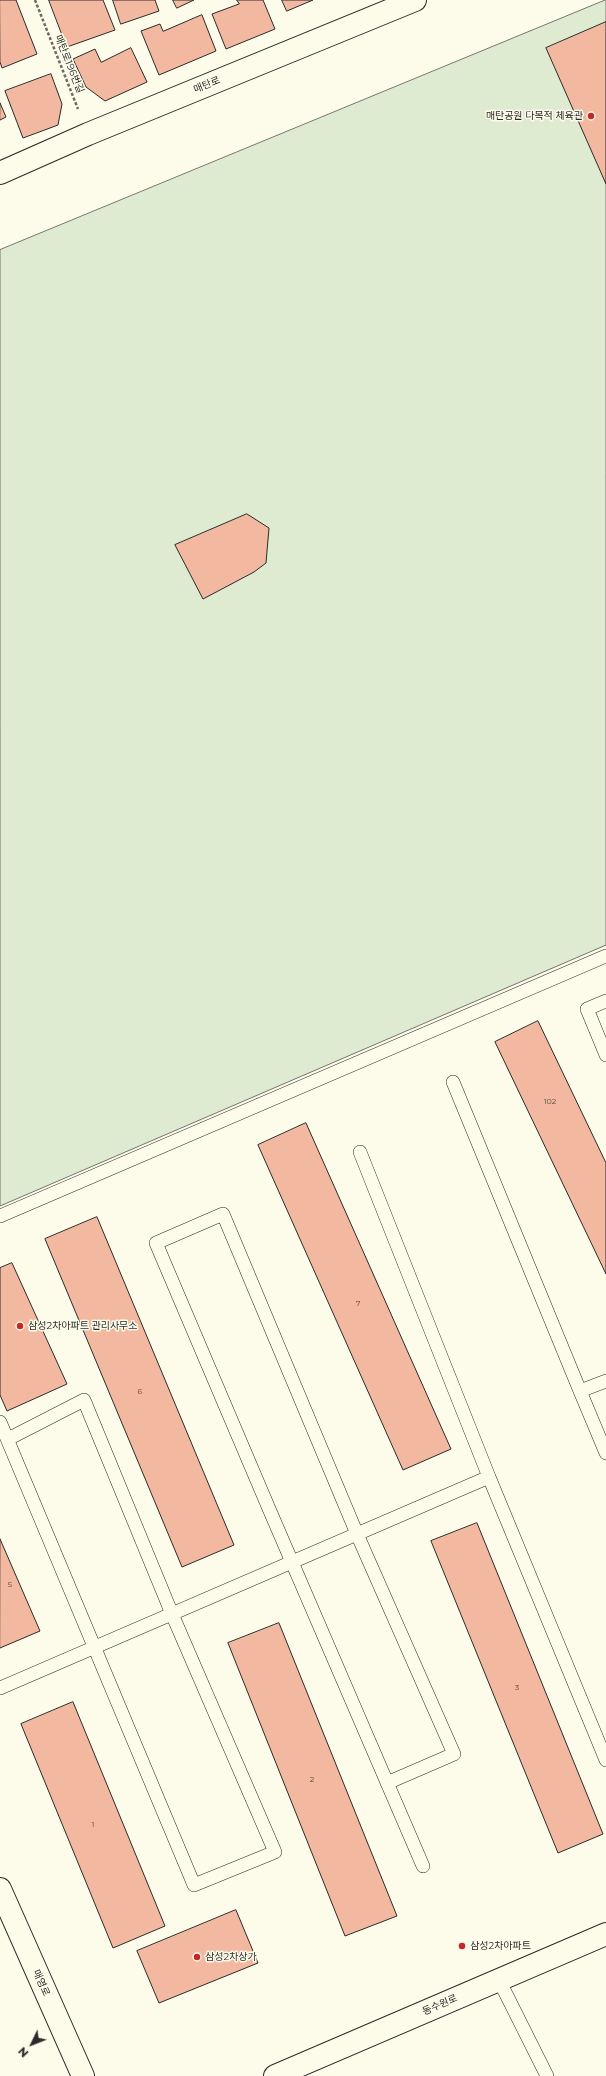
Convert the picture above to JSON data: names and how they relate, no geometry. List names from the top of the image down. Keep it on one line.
{"streets":{"street":["매탄로","매영로","동수원로"],"path":["매탄로196번길"]},"crossings":[["매탄로196번길","매탄로"]],"places":["매탄공원 다목적 체육관","삼성2차아파트 관리사무소","삼성2차아파트","삼성2차상가"],"house_numbers":["102","7","6","5","3","2","1"],"north":"bottom left"}
